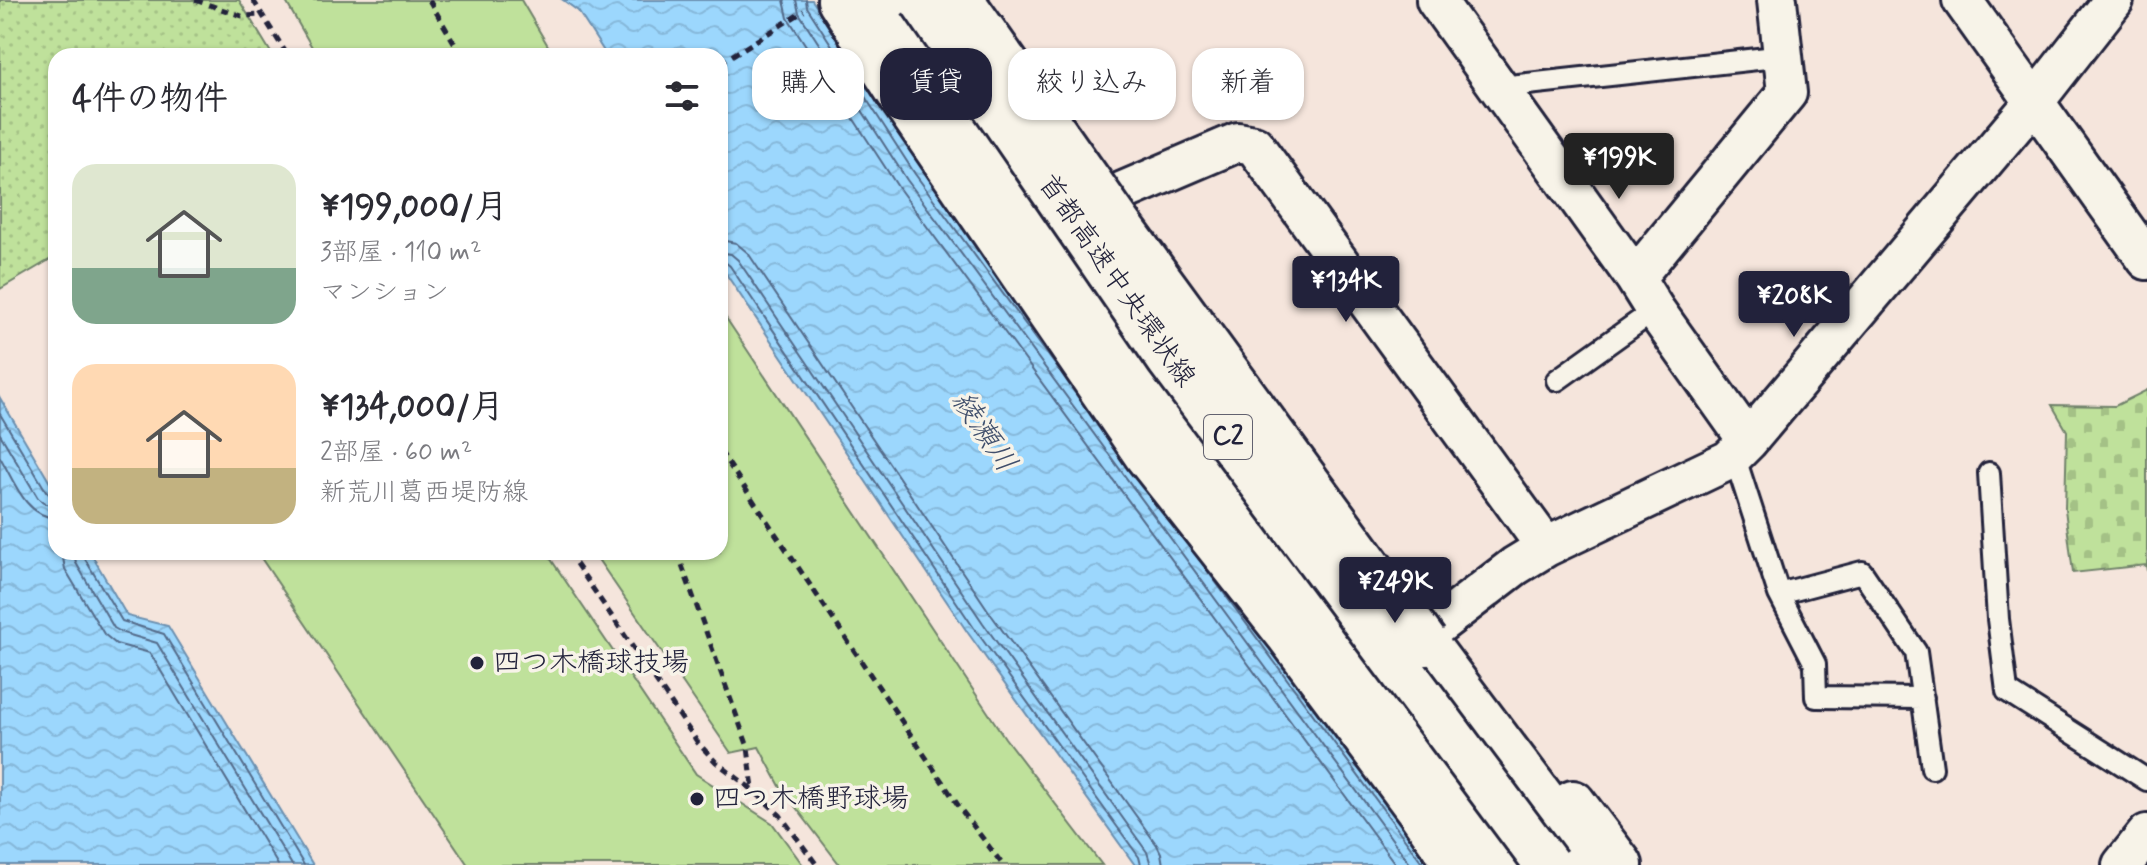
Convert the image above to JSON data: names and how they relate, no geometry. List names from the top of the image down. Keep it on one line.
{"streets":{"main road":["首都高速中央環状線","C2"]},"water":["綾瀬川"],"places":["四つ木橋球技場","四つ木橋野球場"],"page":{"chip":["購入","賃貸","絞り込み","新着"],"heading":"4件の物件","price":["¥199K","¥134K","¥208K","¥249K"],"list":[{"name":"¥199,000/月","note":"3部屋 · 110 m² · マンション"},{"name":"¥134,000/月","note":"2部屋 · 60 m² · 新荒川葛西堤防線"}]}}
